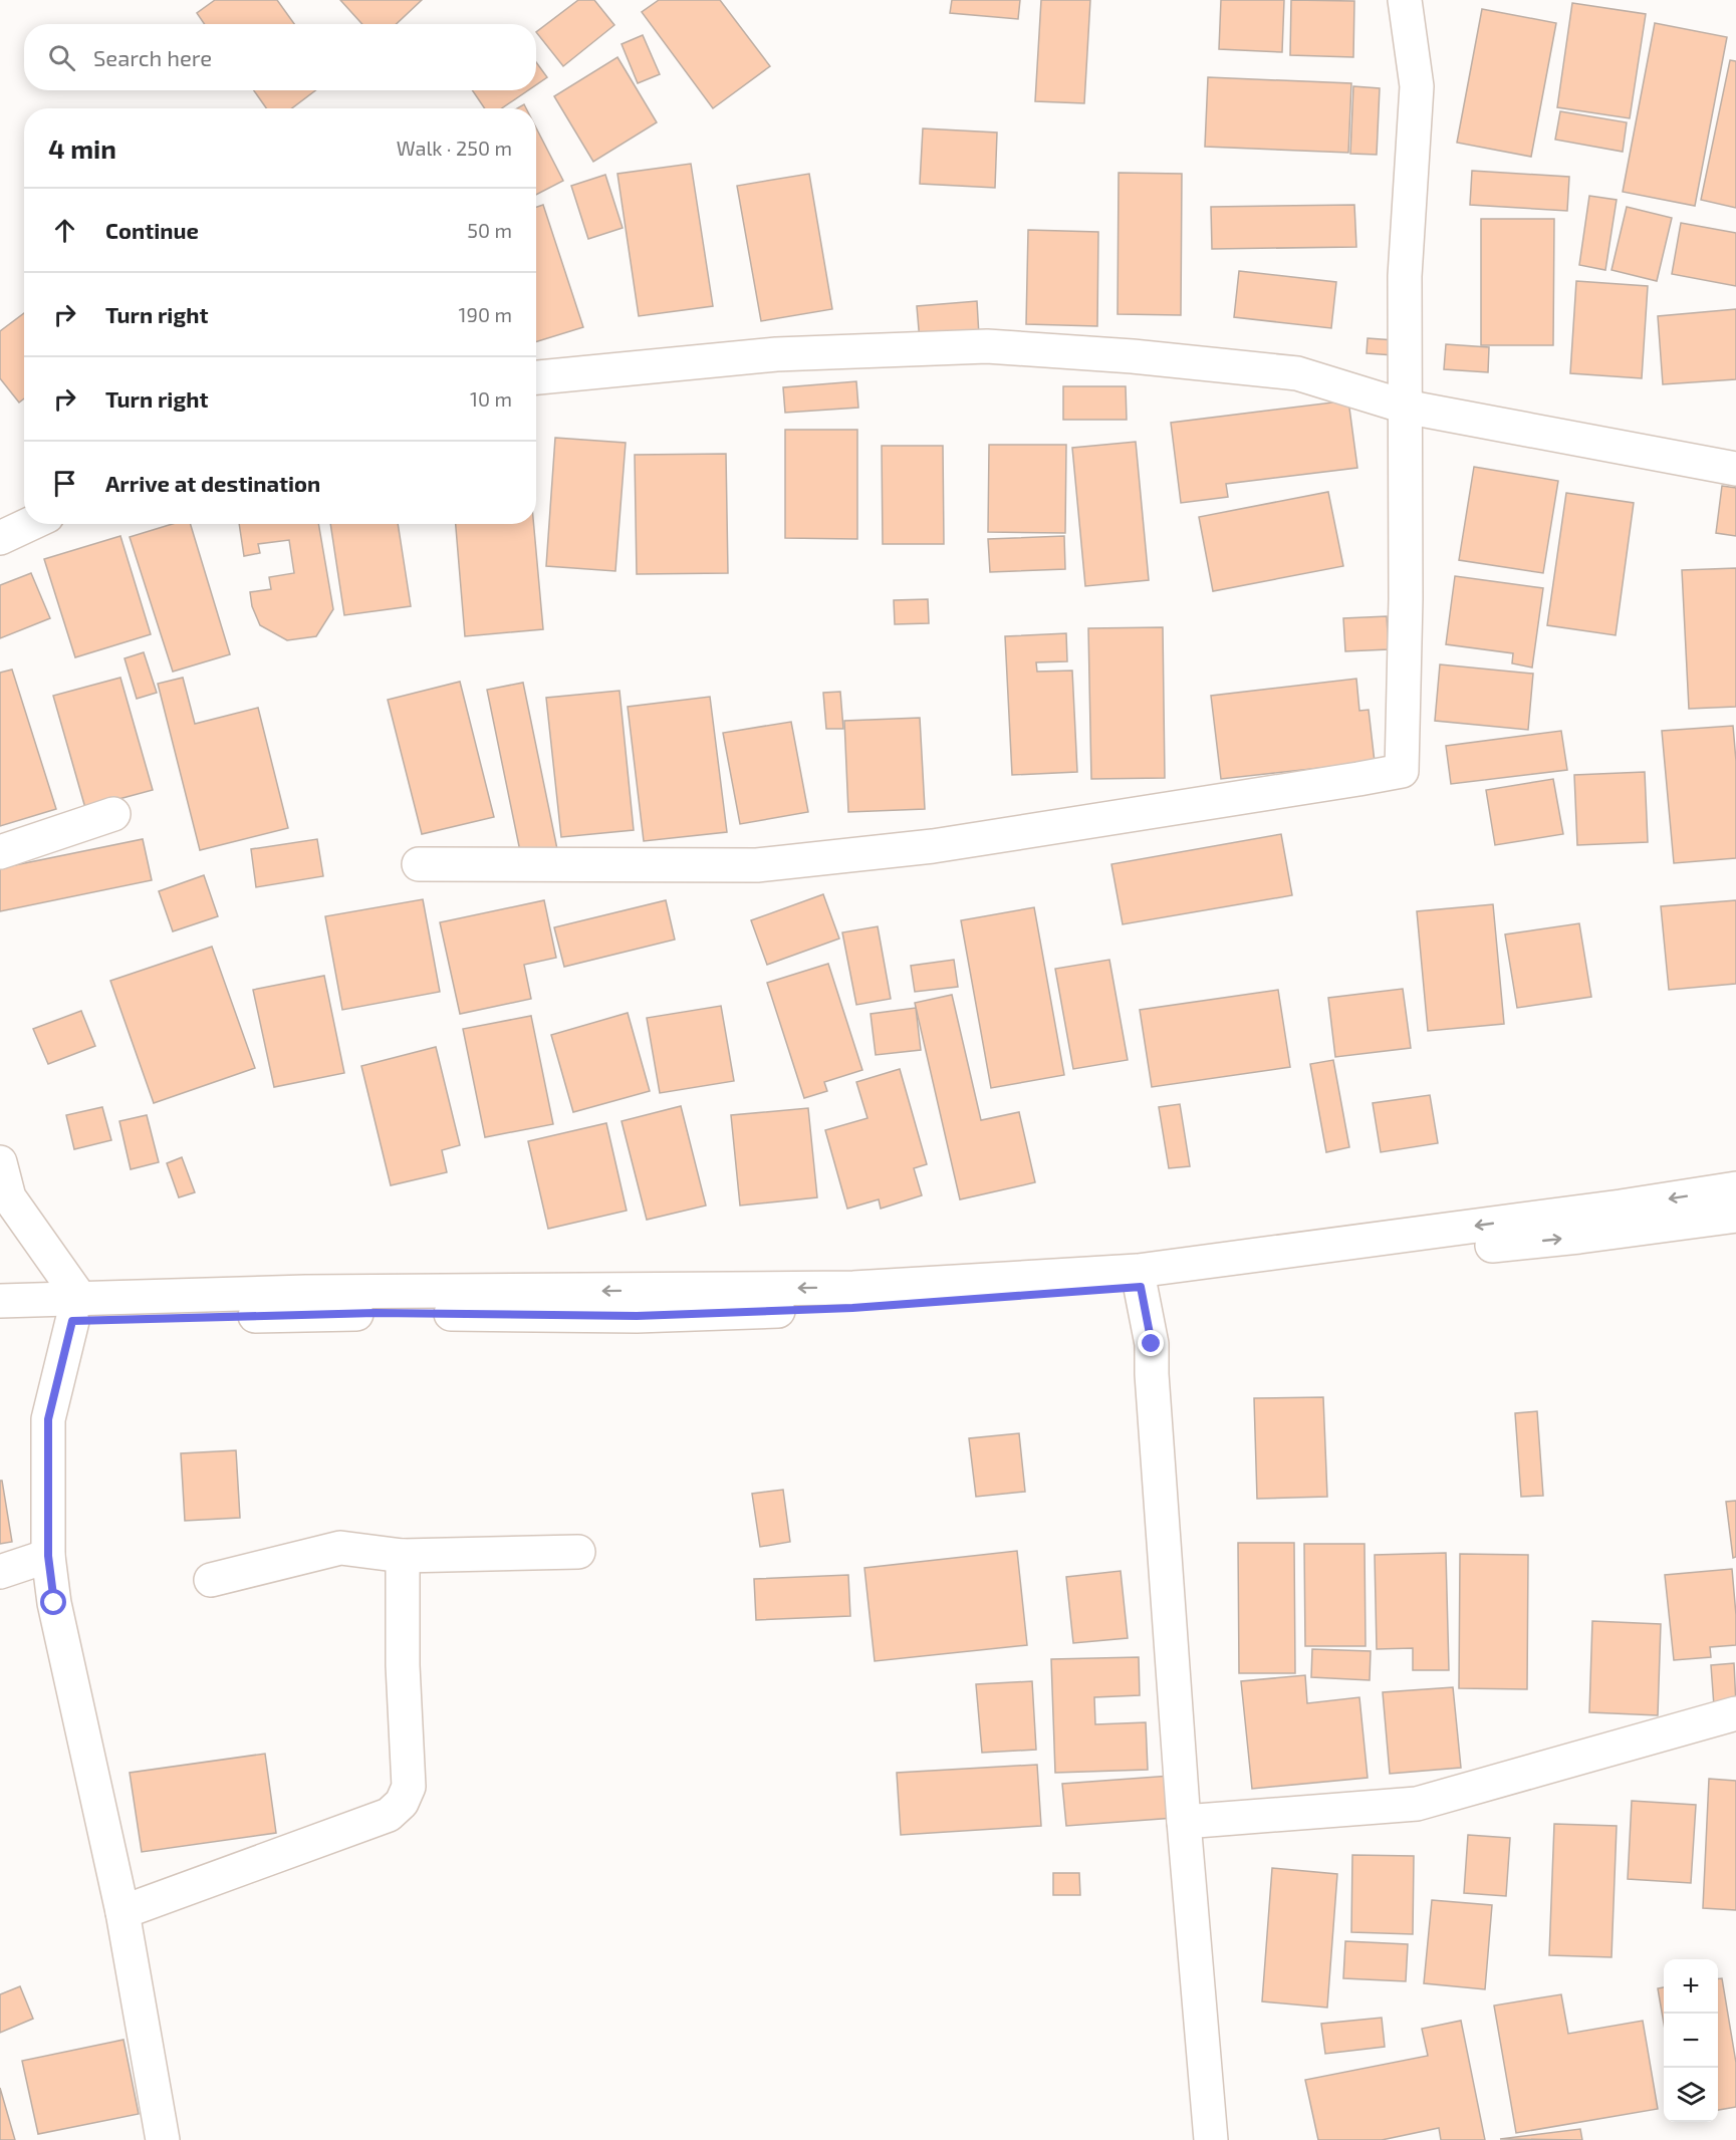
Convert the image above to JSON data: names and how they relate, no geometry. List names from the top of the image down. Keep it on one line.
{"page":{"search":"Search here","heading":["4 min","Walk · 250 m"],"list":[["Continue","50 m"],["Turn right","190 m"],["Turn right","10 m"],"Arrive at destination"],"map_buttons":["+","−"]}}
